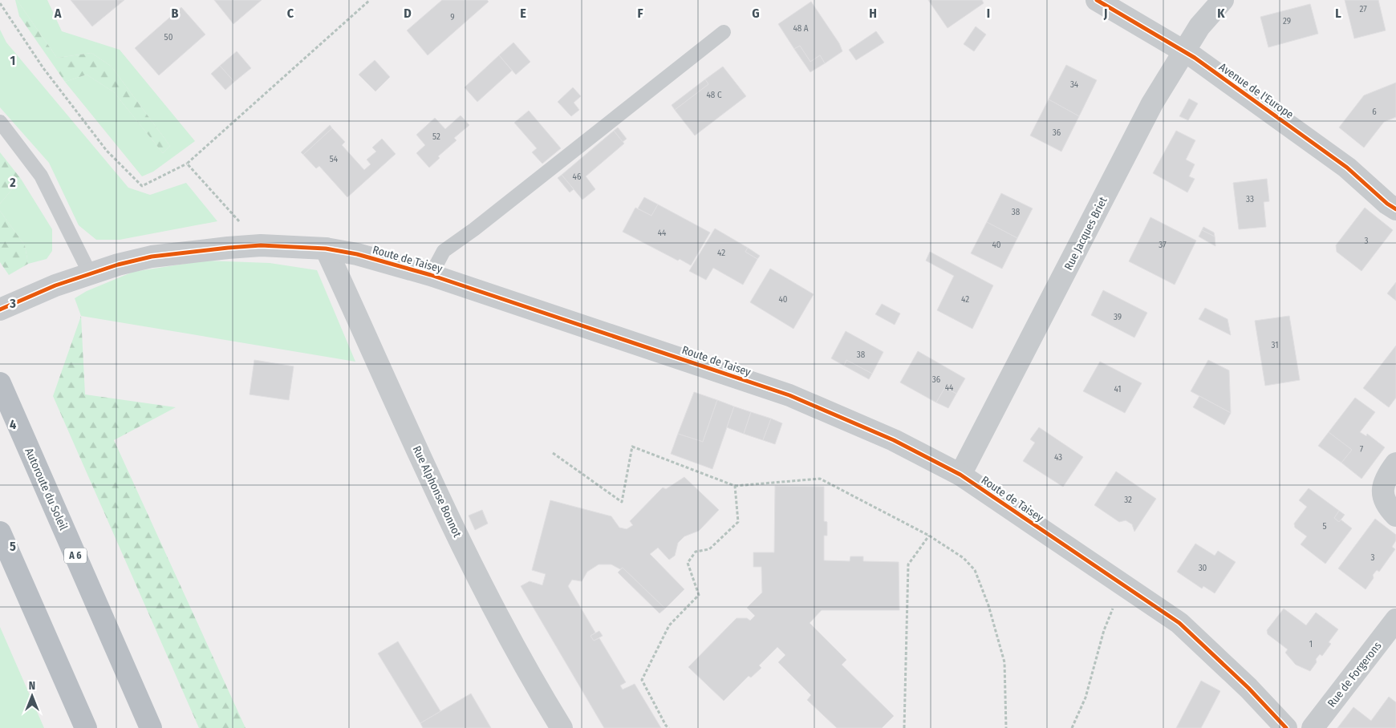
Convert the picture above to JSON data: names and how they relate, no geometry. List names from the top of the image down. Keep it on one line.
{"streets":{"highway":["Autoroute du Soleil","A 6"],"street":["Avenue de l'Europe","Rue Jacques Briet","Route de Taisey","Rue Alphonse Bonnot","Rue de Forgerons"]},"crossings":[["Avenue de l'Europe","Rue Jacques Briet"],["Rue Jacques Briet","Route de Taisey"],["Route de Taisey","Rue Alphonse Bonnot"]],"house_numbers":["27","9","29","48 A","50","34","48 C","6","36","52","54","46","33","38","44","3","40","37","42","40","42","39","31","38","36","44","41","7","43","32","5","3","30","1"],"north":"top","grid":{"columns":["A","B","C","D","E","F","G","H","I","J","K","L"],"rows":["1","2","3","4","5"]}}
